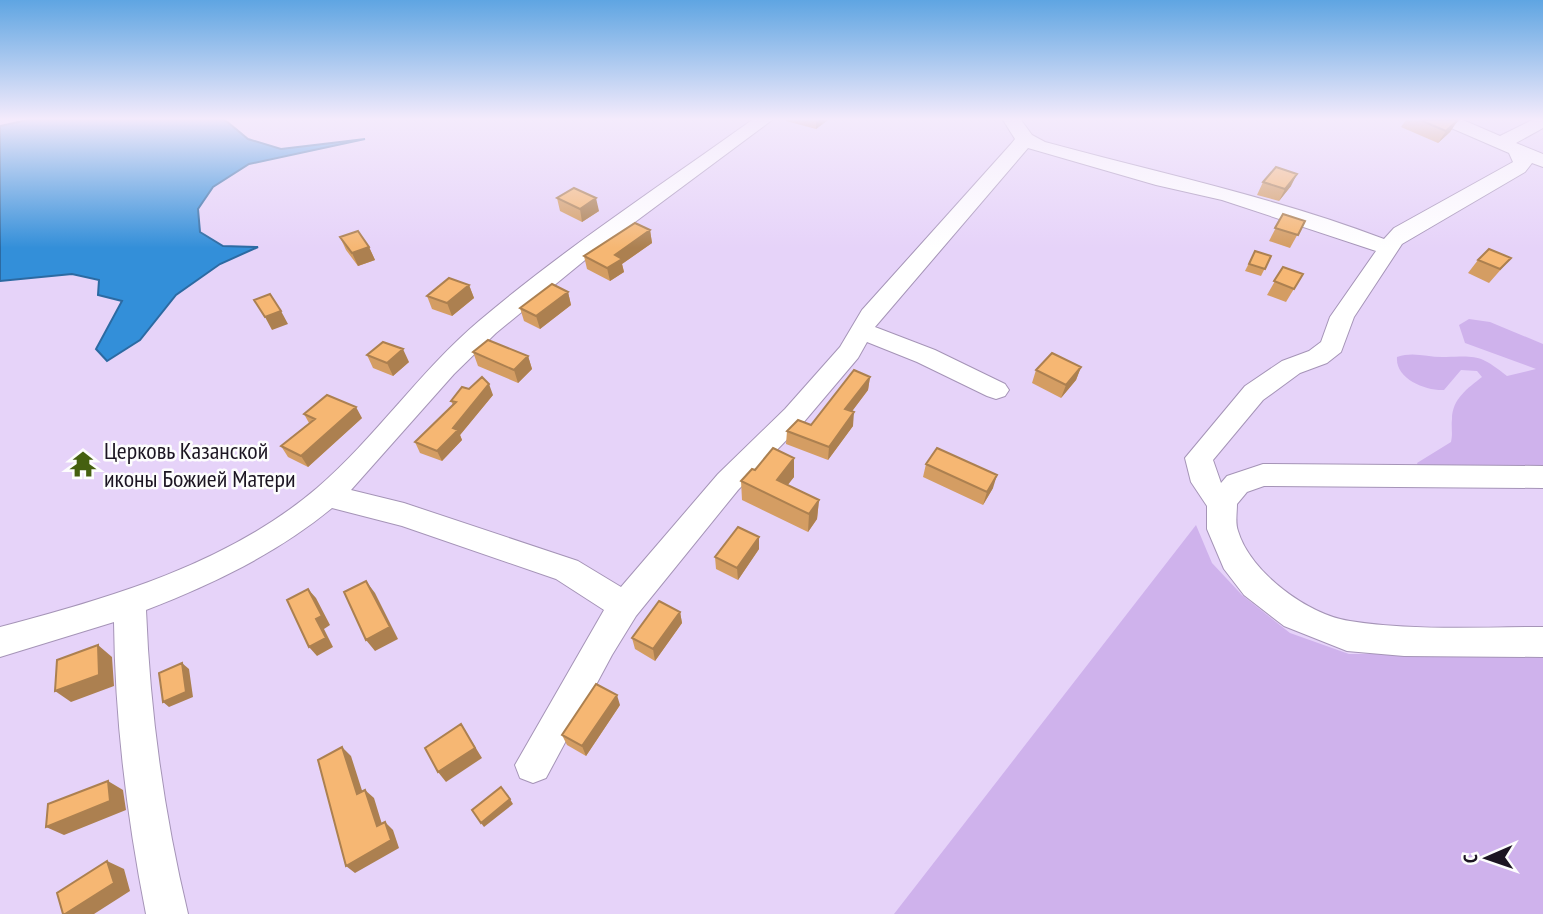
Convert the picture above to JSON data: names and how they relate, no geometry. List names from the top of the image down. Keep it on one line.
{"places":{"temple":["Церковь Казанской иконы Божией Матери"]},"north":"left"}
